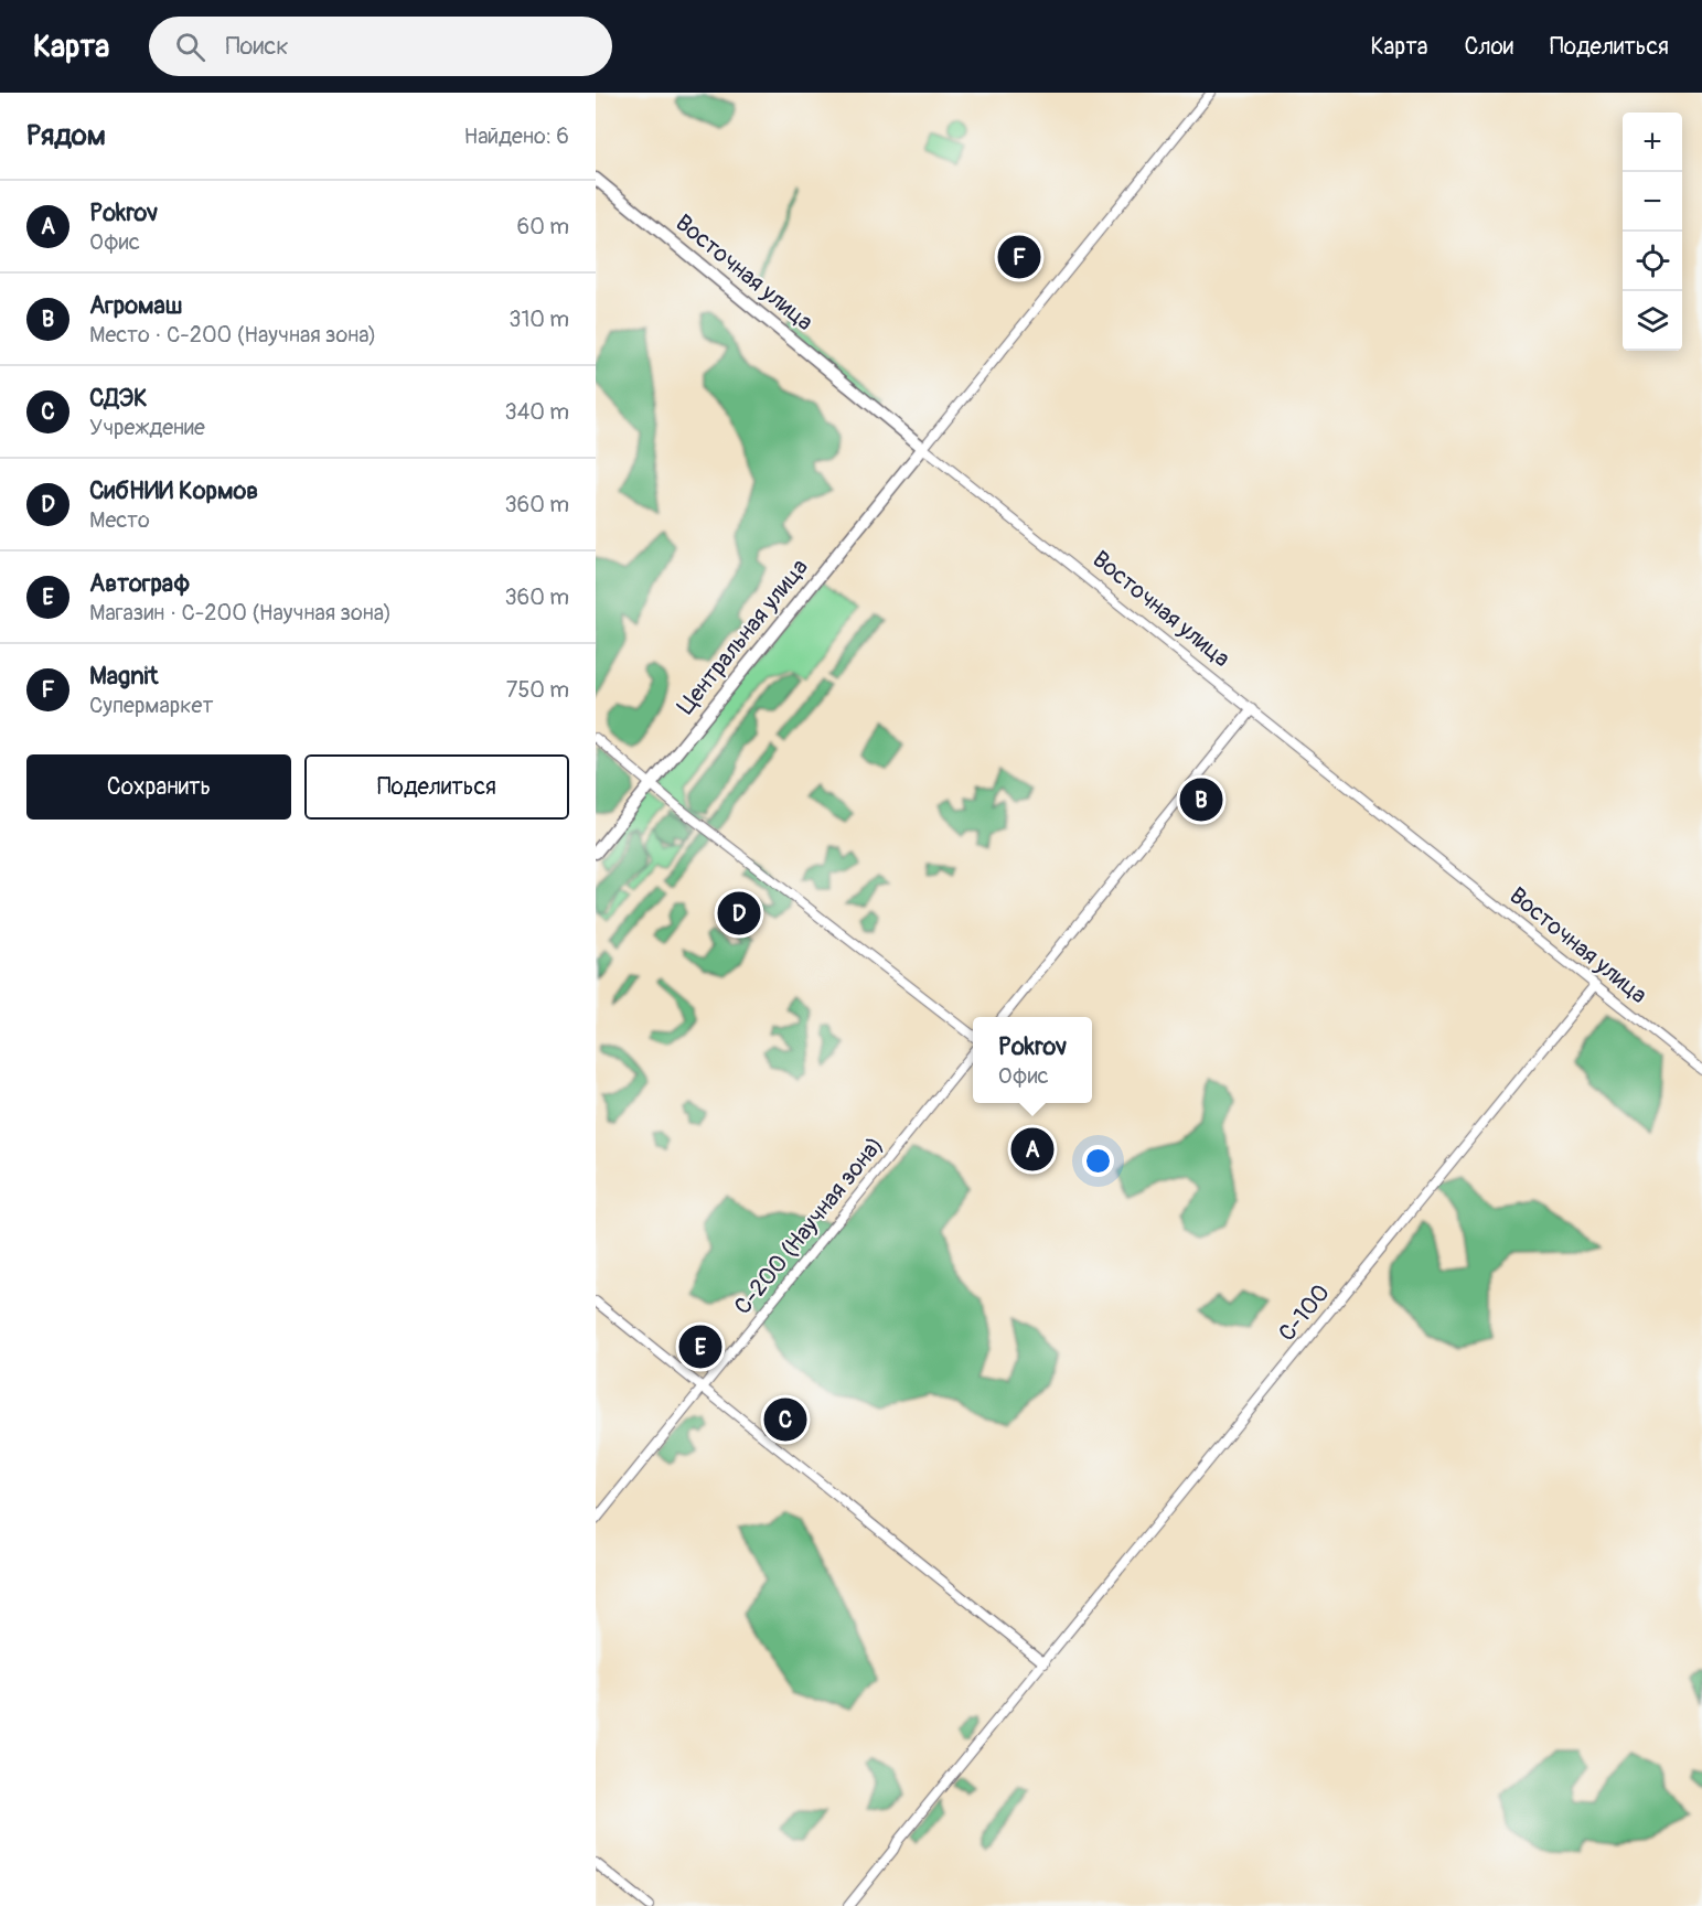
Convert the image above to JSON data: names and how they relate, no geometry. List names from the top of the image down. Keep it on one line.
{"streets":{"main road":["Восточная улица","Центральная улица"],"street":["С-200 (Научная зона)","С-100"]},"crossings":[["Восточная улица","Центральная улица"],["Восточная улица","С-100"]],"page":{"header":"Карта","search":"Поиск","nav":["Карта","Слои","Поделиться"],"heading":["Рядом","Найдено: 6"],"map_buttons":["+","−"],"list":[{"mark":"A","name":"Pokrov","note":"Офис","value":"60 m"},{"mark":"B","name":"Агромаш","note":"Место · С-200 (Научная зона)","value":"310 m"},{"mark":"C","name":"СДЭК","note":"Учреждение","value":"340 m"},{"mark":"D","name":"СибНИИ Кормов","note":"Место","value":"360 m"},{"mark":"E","name":"Автограф","note":"Магазин · С-200 (Научная зона)","value":"360 m"},{"mark":"F","name":"Magnit","note":"Супермаркет","value":"750 m"}],"pins":["F","B","D","A","E","C"],"buttons":["Сохранить","Поделиться"],"popup":["Pokrov","Офис"]}}
